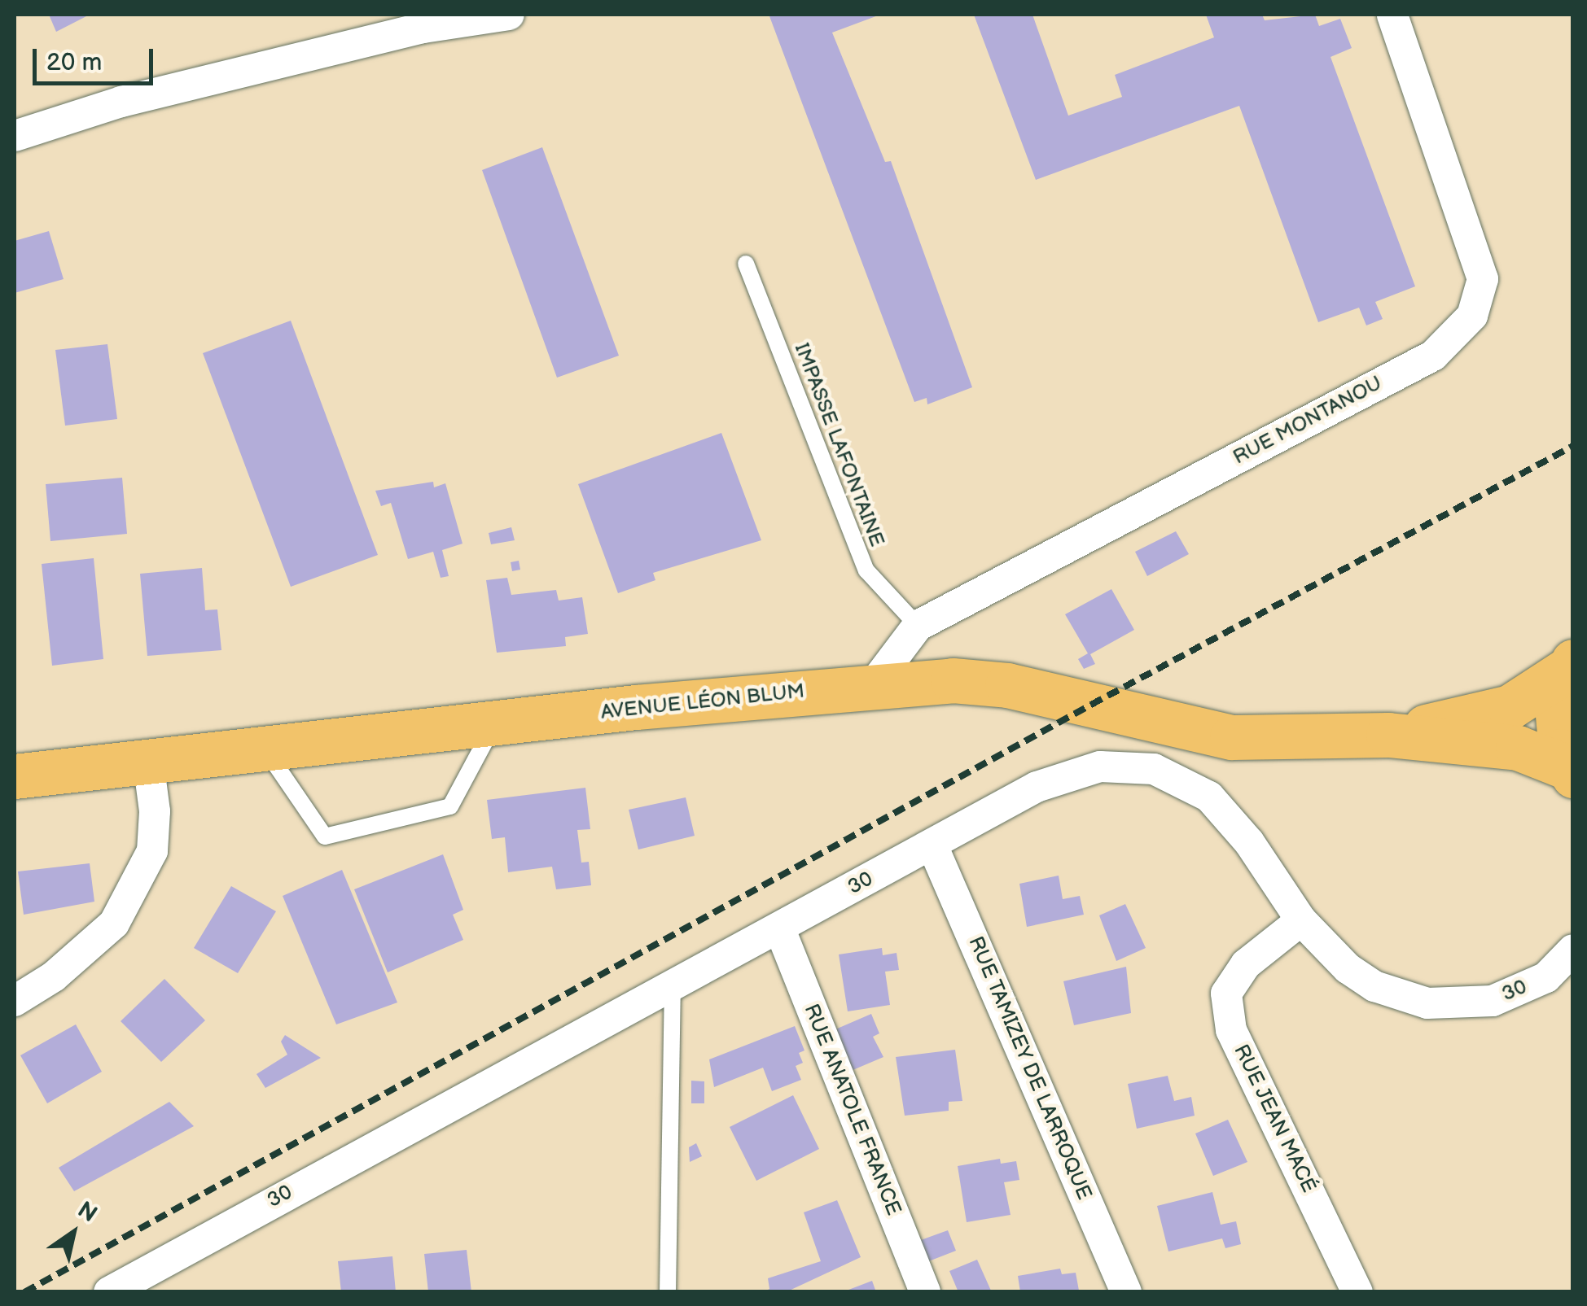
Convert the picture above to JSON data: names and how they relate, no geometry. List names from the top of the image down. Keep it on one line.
{"streets":{"main road":["AVENUE LÉON BLUM"],"street":["RUE MONTANOU","30","RUE TAMIZEY DE LARROQUE","RUE ANATOLE FRANCE","RUE JEAN MACÉ"],"lane":["IMPASSE LAFONTAINE"]},"crossings":[["RUE MONTANOU","IMPASSE LAFONTAINE"],["RUE MONTANOU","AVENUE LÉON BLUM"],["30","RUE TAMIZEY DE LARROQUE"],["30","RUE ANATOLE FRANCE"],["30","RUE JEAN MACÉ"]],"scale_bar":"20 m","north":"top right"}
